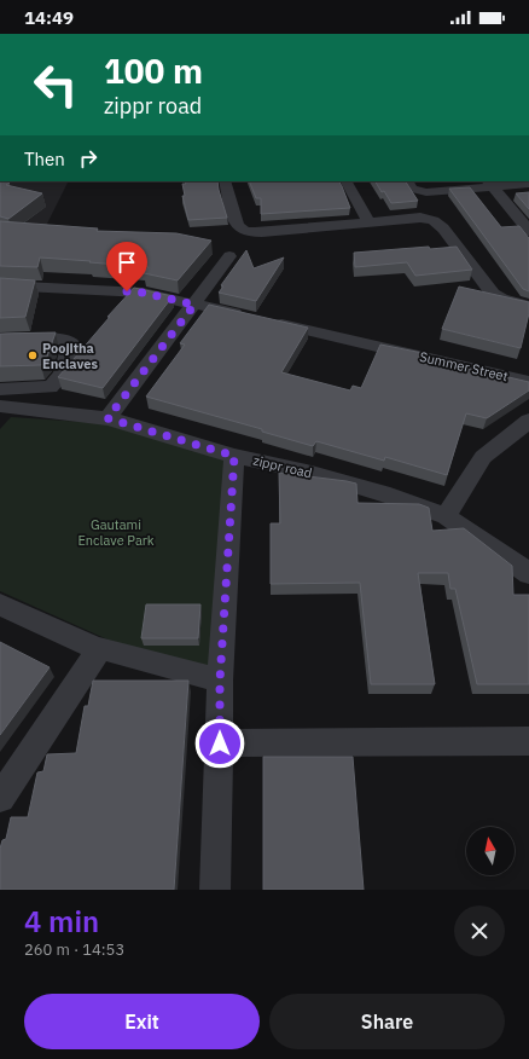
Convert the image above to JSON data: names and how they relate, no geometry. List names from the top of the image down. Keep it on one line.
{"streets":{"street":["Summer Street","zippr road"]},"parks":["Gautami Enclave Park"],"places":["Poojitha Enclaves"],"north":"top","page":{"status":"14:49","turn":["100 m","zippr road"],"then":"Then","heading":["4 min","260 m · 14:53"],"buttons":["Exit","Share"]}}
